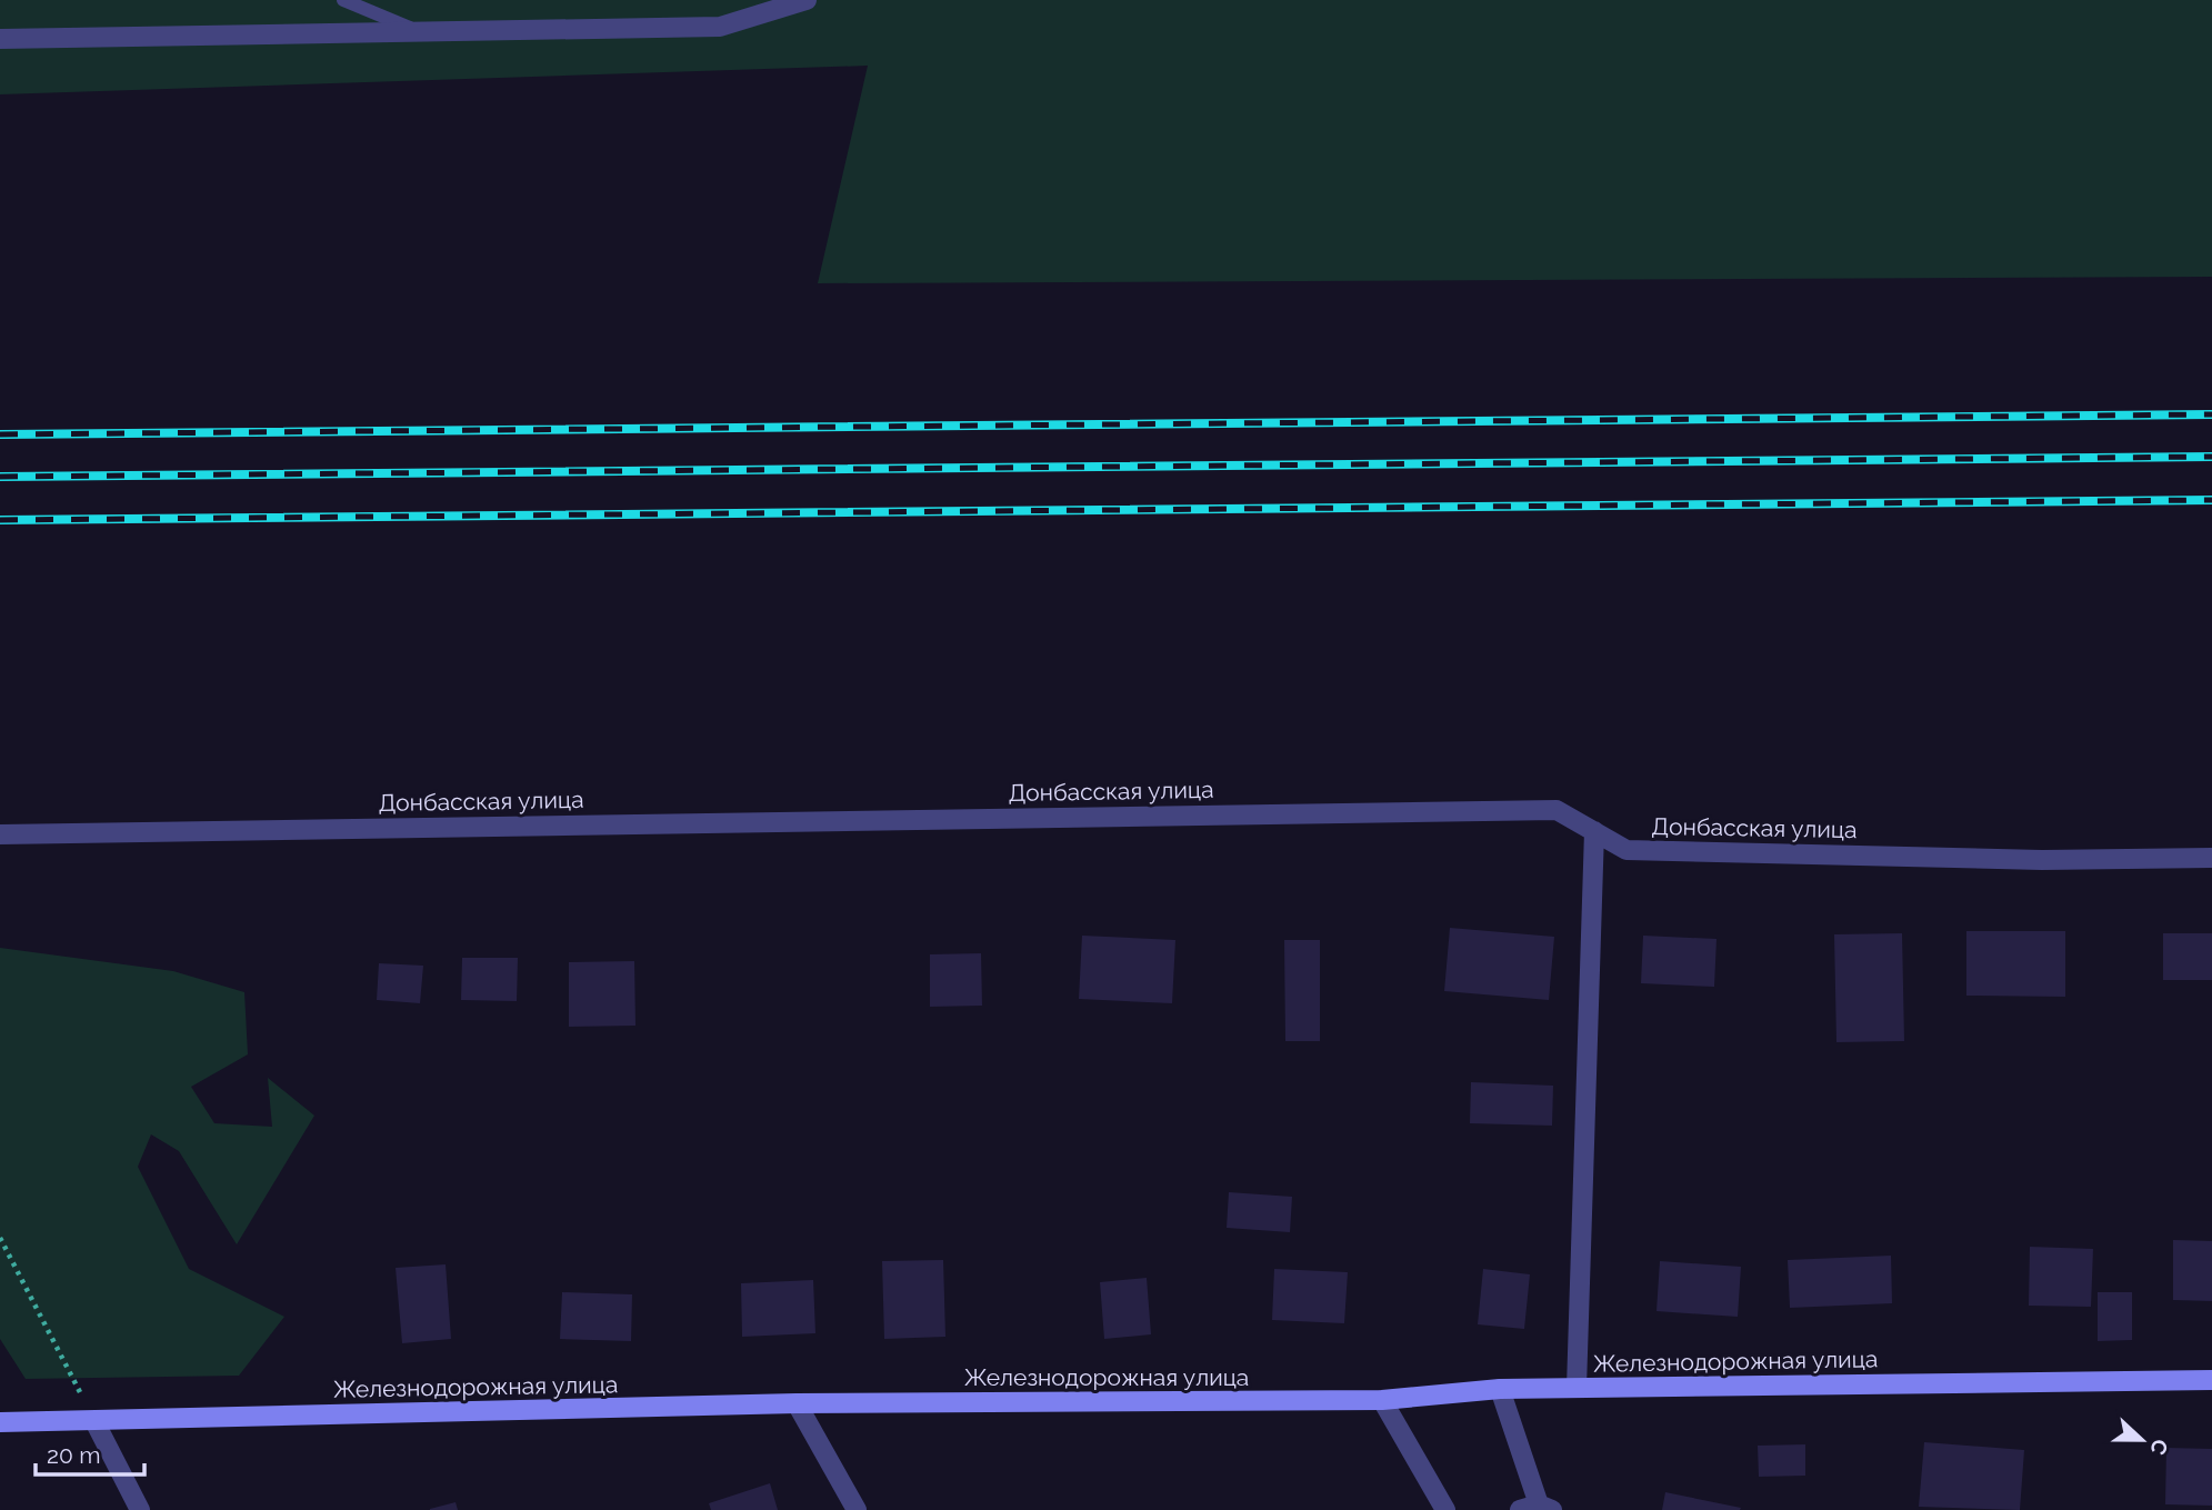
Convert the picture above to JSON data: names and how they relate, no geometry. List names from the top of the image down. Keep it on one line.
{"streets":{"street":["Донбасская улица","Железнодорожная улица"]},"scale_bar":"20 m","north":"right"}
